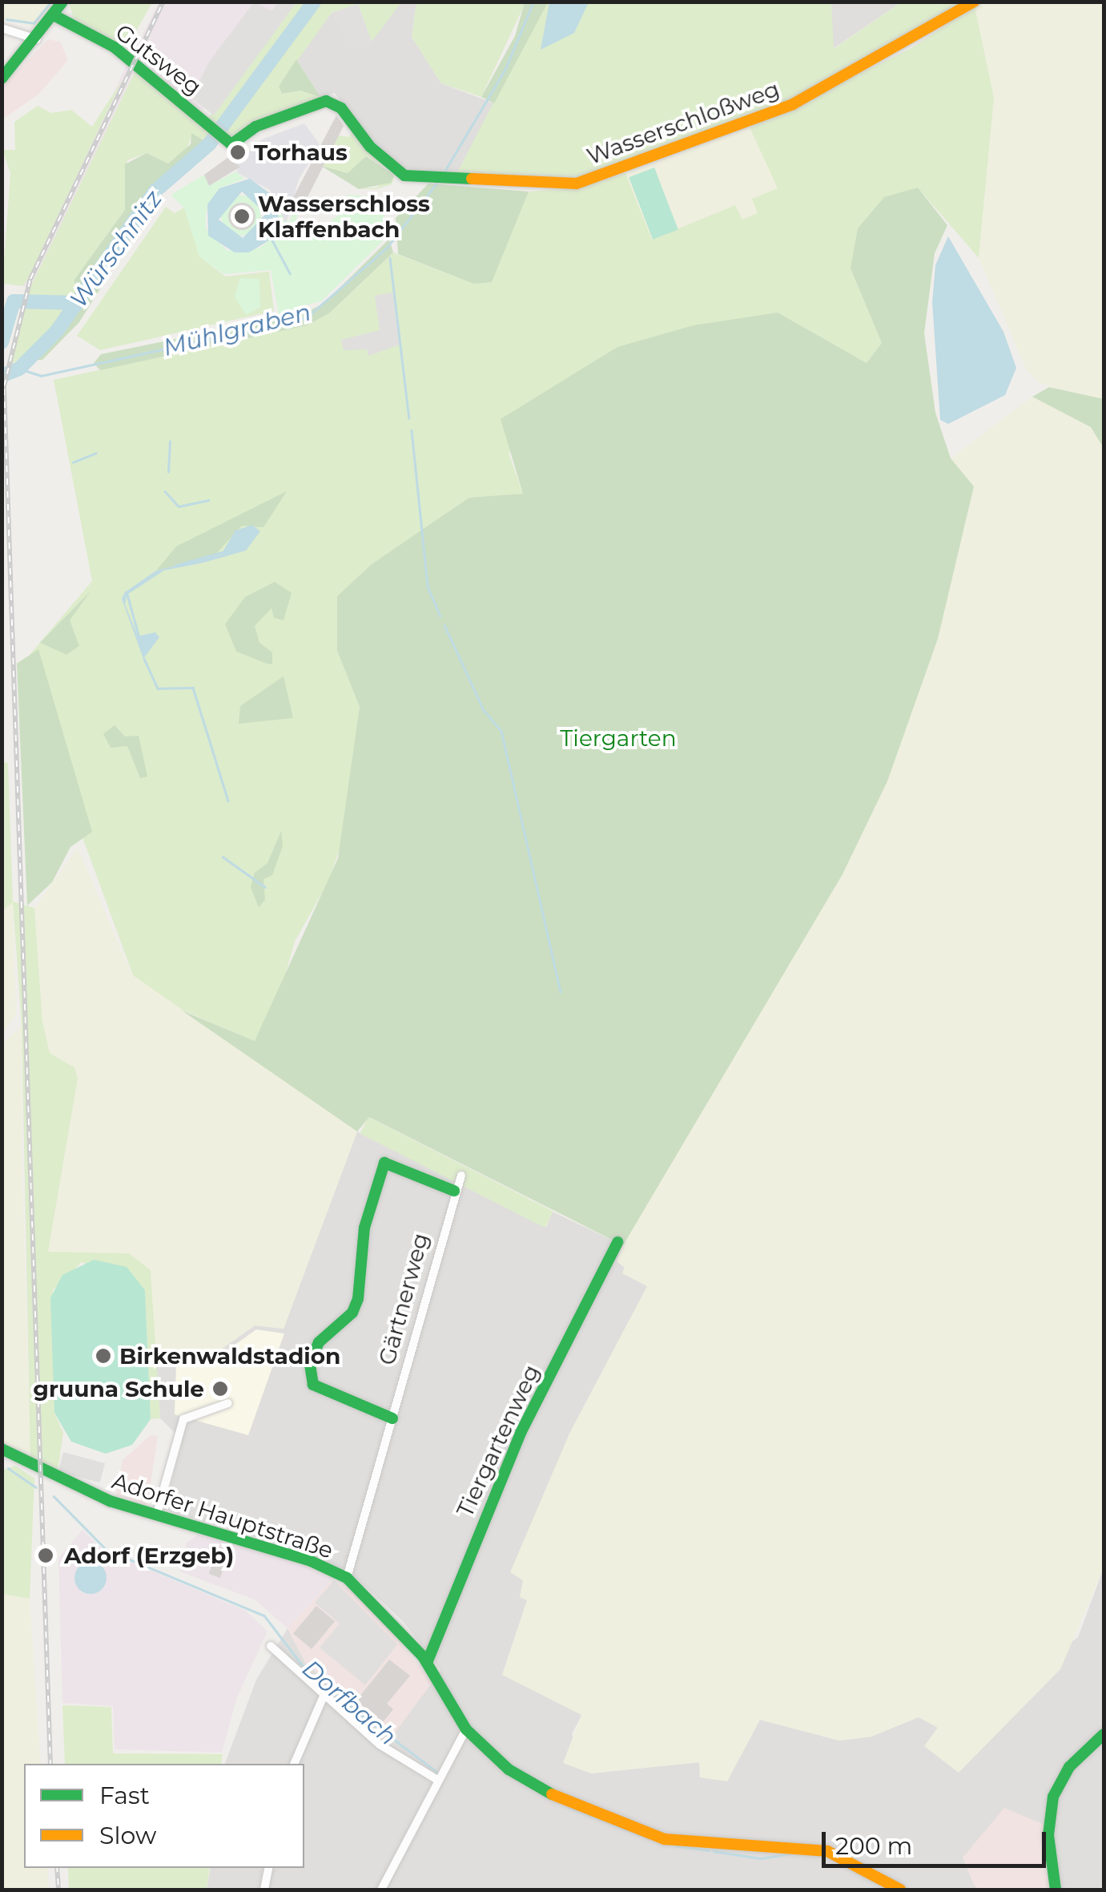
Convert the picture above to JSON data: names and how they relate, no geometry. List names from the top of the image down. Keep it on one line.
{"streets":{"street":["Gutsweg","Wasserschloßweg","Gärtnerweg","Tiergartenweg","Adorfer Hauptstraße"]},"crossings":[["Gutsweg","Wasserschloßweg"],["Gärtnerweg","Adorfer Hauptstraße"],["Tiergartenweg","Adorfer Hauptstraße"]],"water":["Würschnitz","Mühlgraben","Dorfbach"],"parks":["Tiergarten"],"places":["Torhaus","Wasserschloss Klaffenbach","Birkenwaldstadion","gruuna Schule","Adorf (Erzgeb)"],"legend":["Fast","Slow"],"scale_bar":"200 m"}
